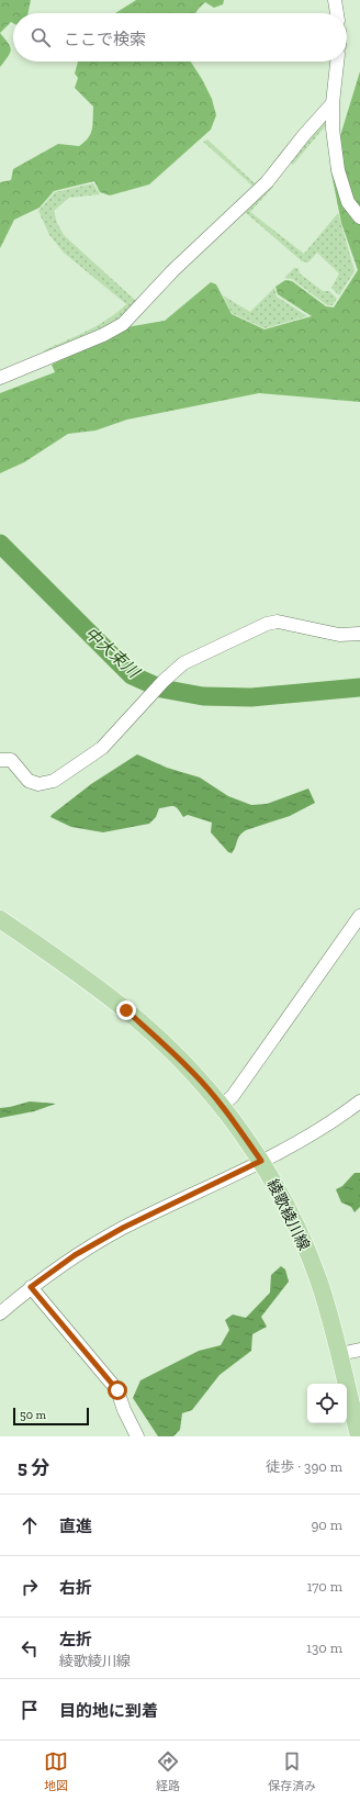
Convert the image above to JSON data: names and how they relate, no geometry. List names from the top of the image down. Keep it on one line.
{"streets":{"main road":["綾歌綾川線"]},"water":["中大束川"],"scale_bar":"50 m","page":{"search":"ここで検索","scale":"50 m","heading":["5 分","徒歩 · 390 m"],"list":[["直進","90 m"],["右折","170 m"],["左折","綾歌綾川線","130 m"],"目的地に到着"],"nav":["地図","経路","保存済み"]}}
